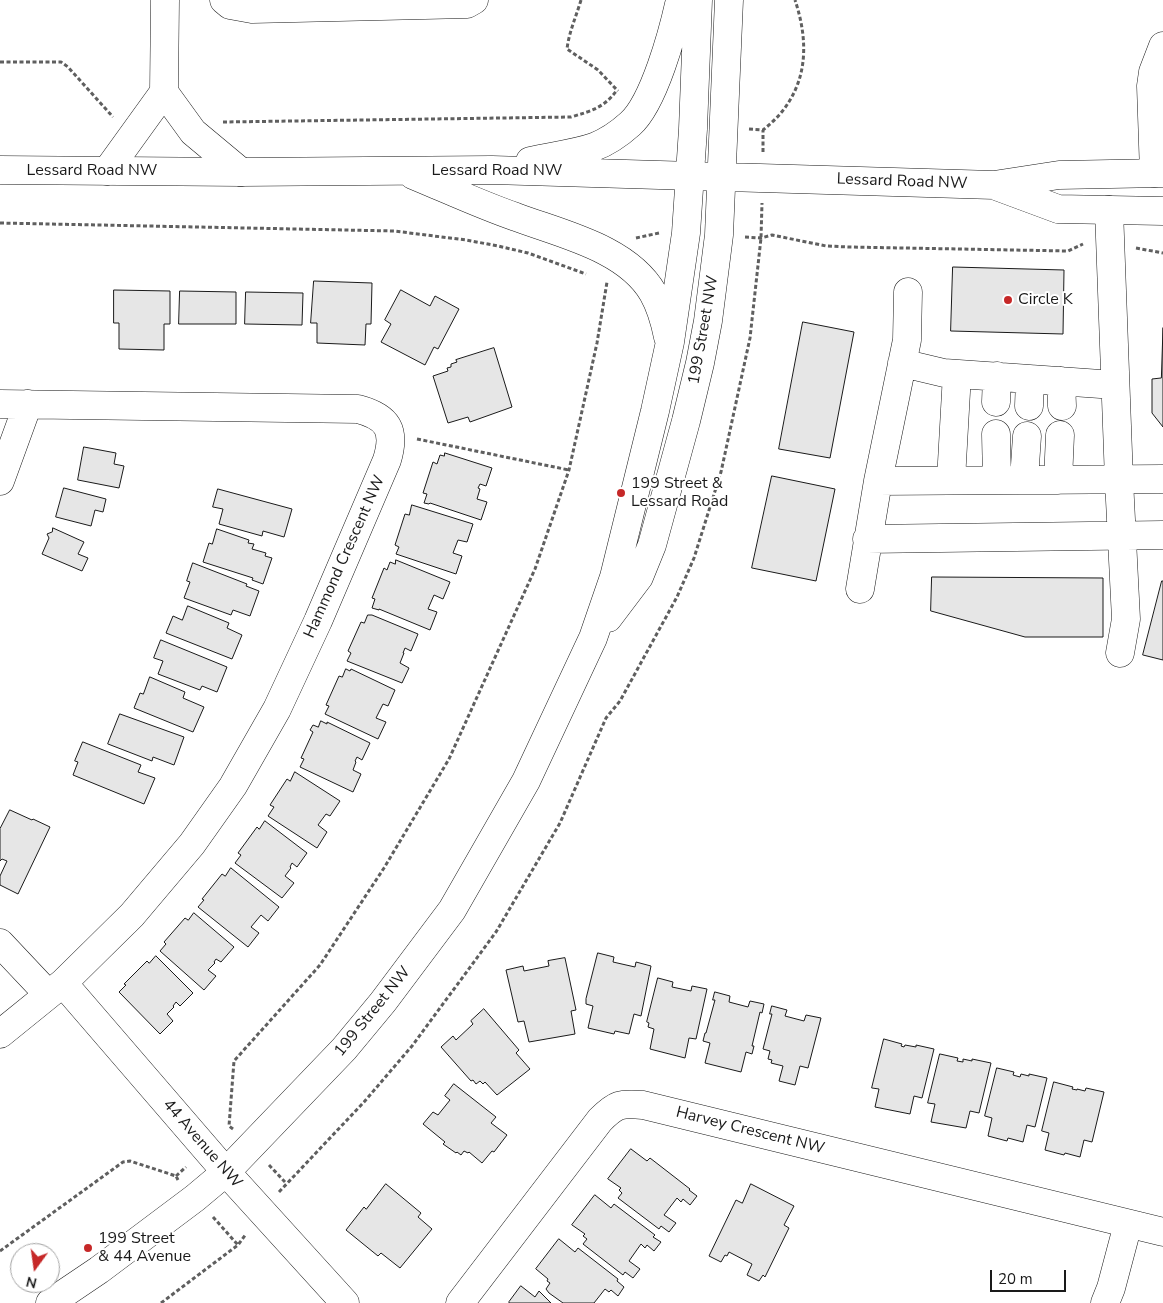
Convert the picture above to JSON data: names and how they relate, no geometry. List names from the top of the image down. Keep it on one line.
{"streets":{"main road":["Lessard Road NW","199 Street NW","Hammond Crescent NW","Harvey Crescent NW","44 Avenue NW"]},"crossings":[["Lessard Road NW","199 Street NW"],["199 Street NW","44 Avenue NW"],["Hammond Crescent NW","44 Avenue NW"]],"places":["Circle K","199 Street & Lessard Road","199 Street & 44 Avenue"],"scale_bar":"20 m","north":"bottom"}
